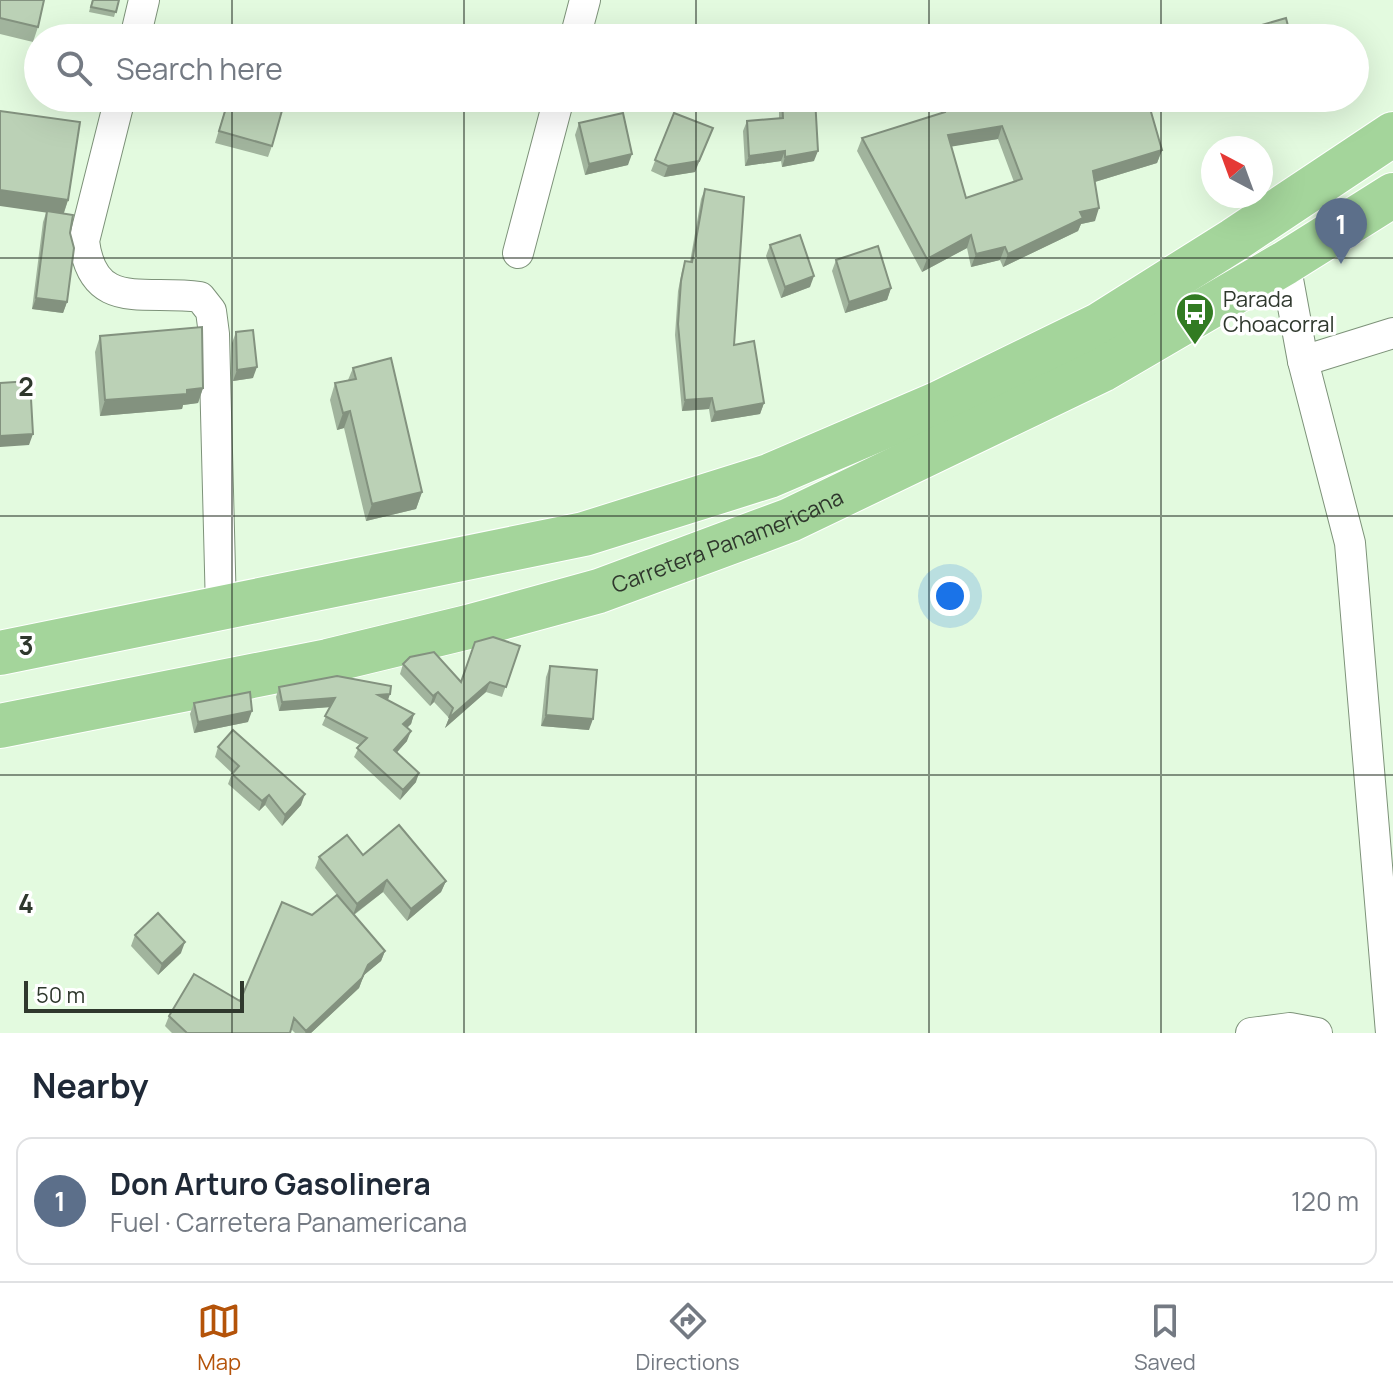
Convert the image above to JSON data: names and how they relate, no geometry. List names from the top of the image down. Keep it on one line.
{"streets":{"highway":["Carretera Panamericana"]},"places":{"bus stop":["Parada Choacorral"]},"scale_bar":"50 m","north":"top left","page":{"search":"Search here","pins":"1","scale":"50 m","heading":"Nearby","list":[{"mark":"1","name":"Don Arturo Gasolinera","note":"Fuel · Carretera Panamericana","value":"120 m"}],"nav":["Map","Directions","Saved"]},"grid":{"rows":["2","3","4"]}}
